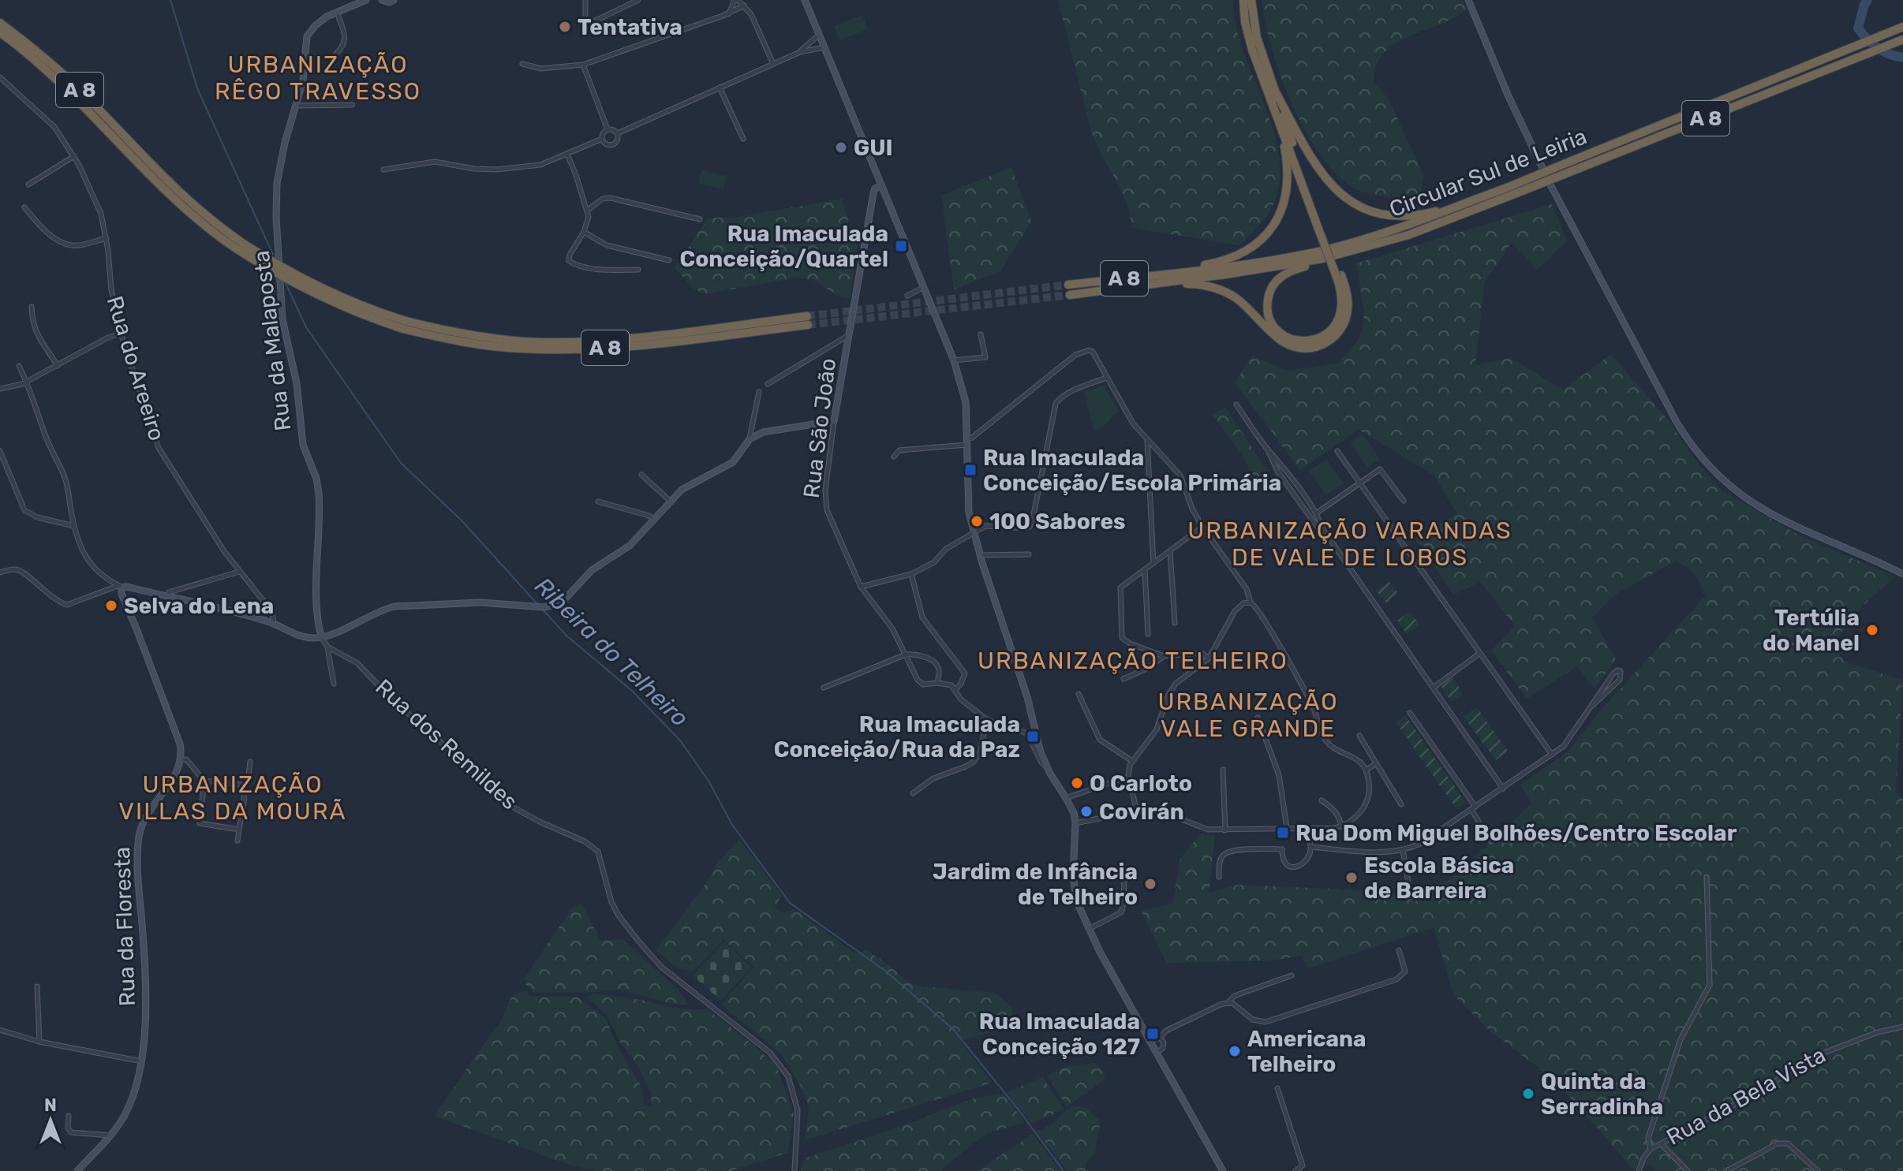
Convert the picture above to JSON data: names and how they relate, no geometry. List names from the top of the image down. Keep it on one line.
{"streets":{"highway":["A 8","Circular Sul de Leiria"],"street":["Rua da Malaposta","Rua do Areeiro","Rua São João","Rua dos Remildes","Rua da Floresta","Rua da Bela Vista"]},"crossings":[["Rua da Malaposta","Rua dos Remildes"]],"districts":["URBANIZAÇÃO RÊGO TRAVESSO","URBANIZAÇÃO VARANDAS DE VALE DE LOBOS","URBANIZAÇÃO TELHEIRO","URBANIZAÇÃO VALE GRANDE","URBANIZAÇÃO VILLAS DA MOURÃ"],"water":["Ribeira do Telheiro"],"places":{"other":["Tentativa","GUI","100 Sabores","Selva do Lena","Tertúlia do Manel","O Carloto","Covirán","Escola Básica de Barreira","Jardim de Infância de Telheiro","Americana Telheiro","Quinta da Serradinha"],"transit":["Rua Imaculada Conceição/Quartel","Rua Imaculada Conceição/Escola Primária","Rua Imaculada Conceição/Rua da Paz","Rua Dom Miguel Bolhões/Centro Escolar","Rua Imaculada Conceição 127"]},"north":"top"}
